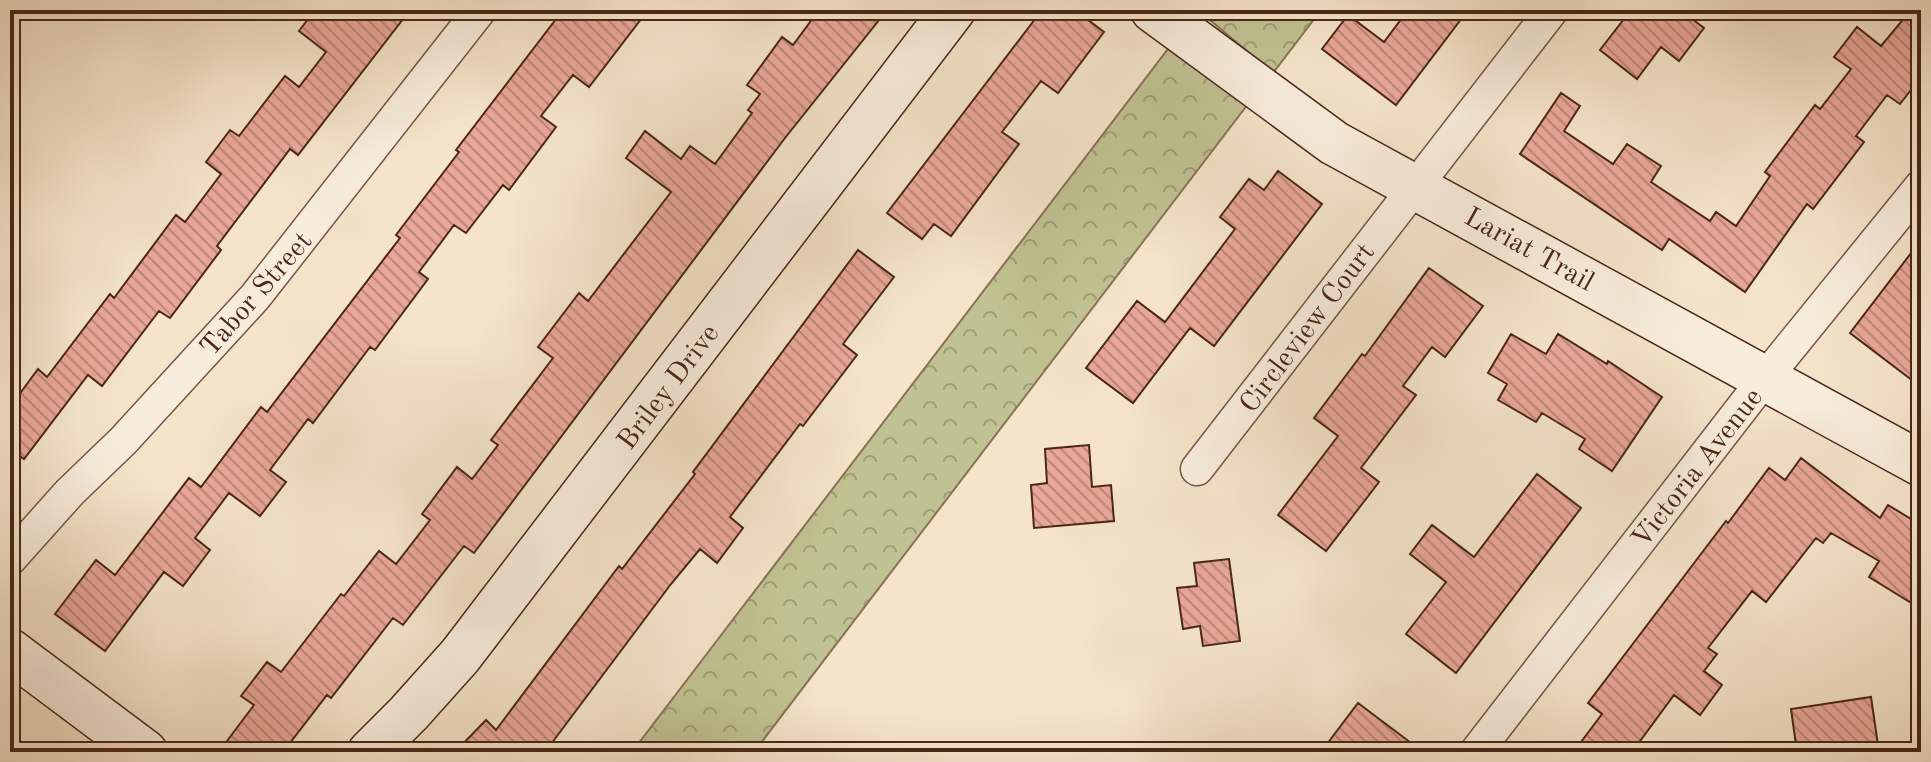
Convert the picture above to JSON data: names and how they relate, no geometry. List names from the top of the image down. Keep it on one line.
{"streets":{"street":["Lariat Trail","Tabor Street","Circleview Court","Briley Drive","Victoria Avenue"]},"crossings":[["Lariat Trail","Circleview Court"],["Lariat Trail","Victoria Avenue"]]}
